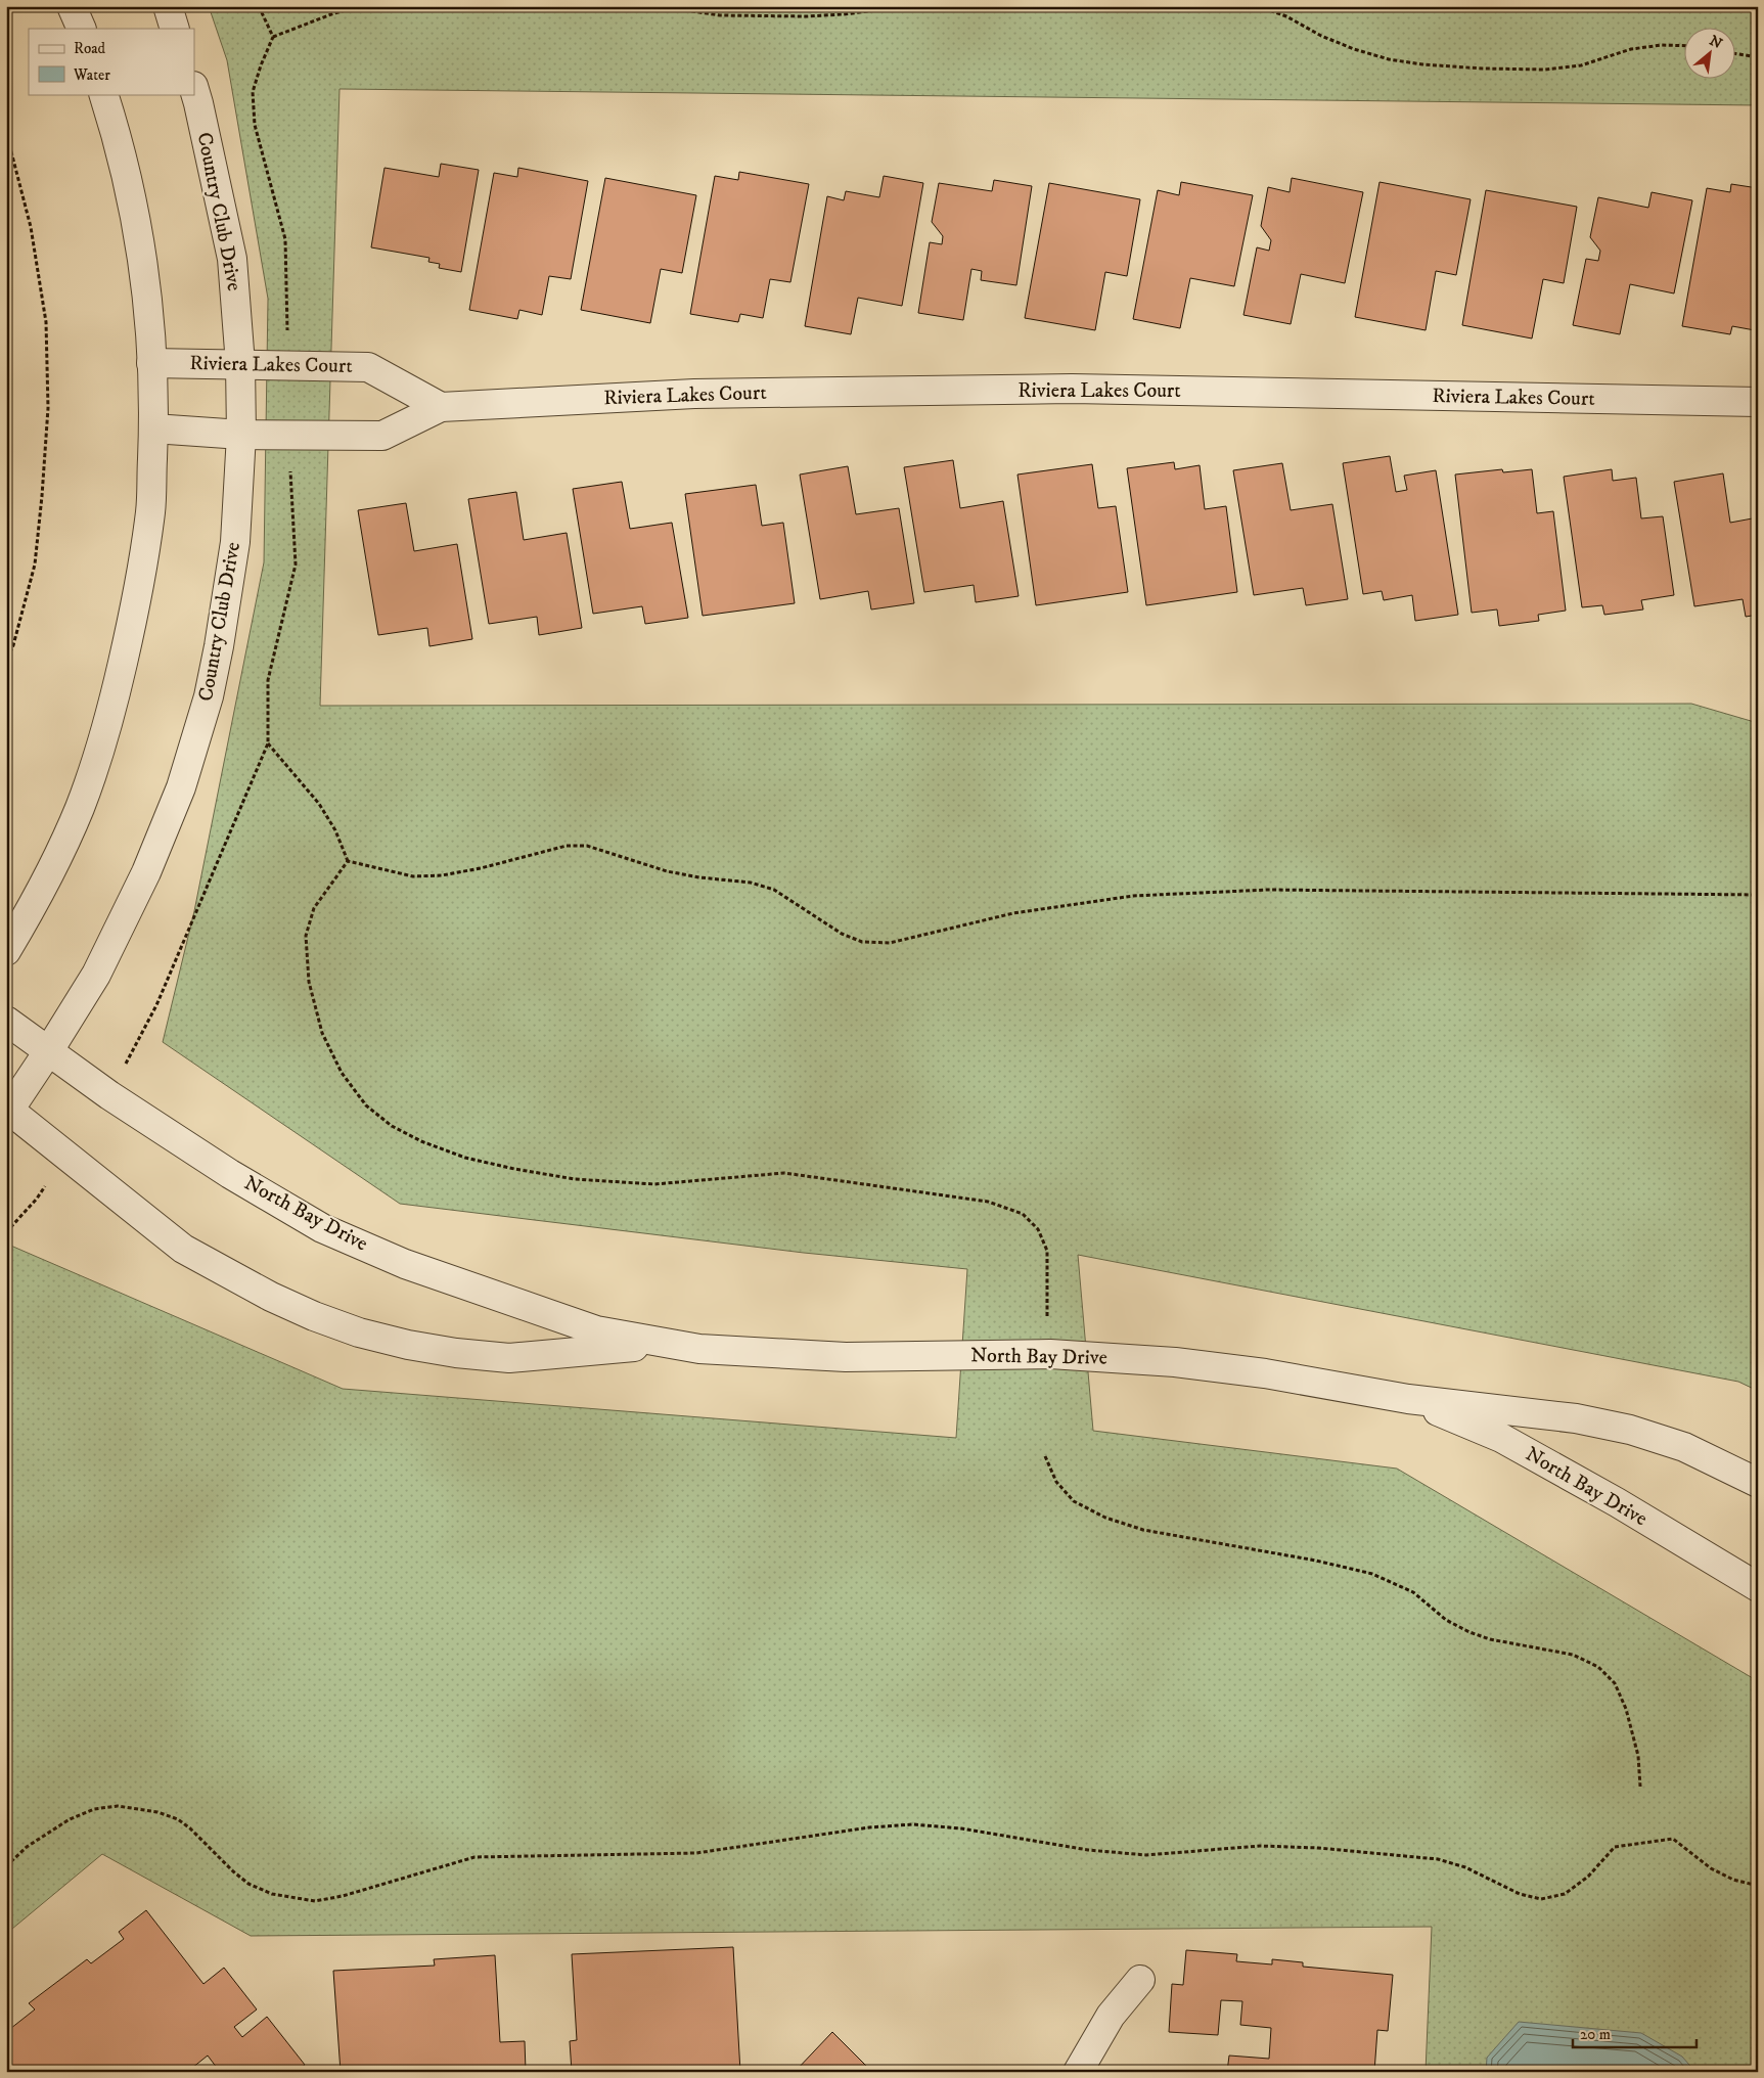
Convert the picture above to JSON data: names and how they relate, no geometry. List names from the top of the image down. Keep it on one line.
{"streets":{"street":["Country Club Drive","Riviera Lakes Court","North Bay Drive"]},"crossings":[["Country Club Drive","Riviera Lakes Court"],["Country Club Drive","North Bay Drive"]],"legend":["Road","Water"],"scale_bar":"20 m","north":"top right"}
